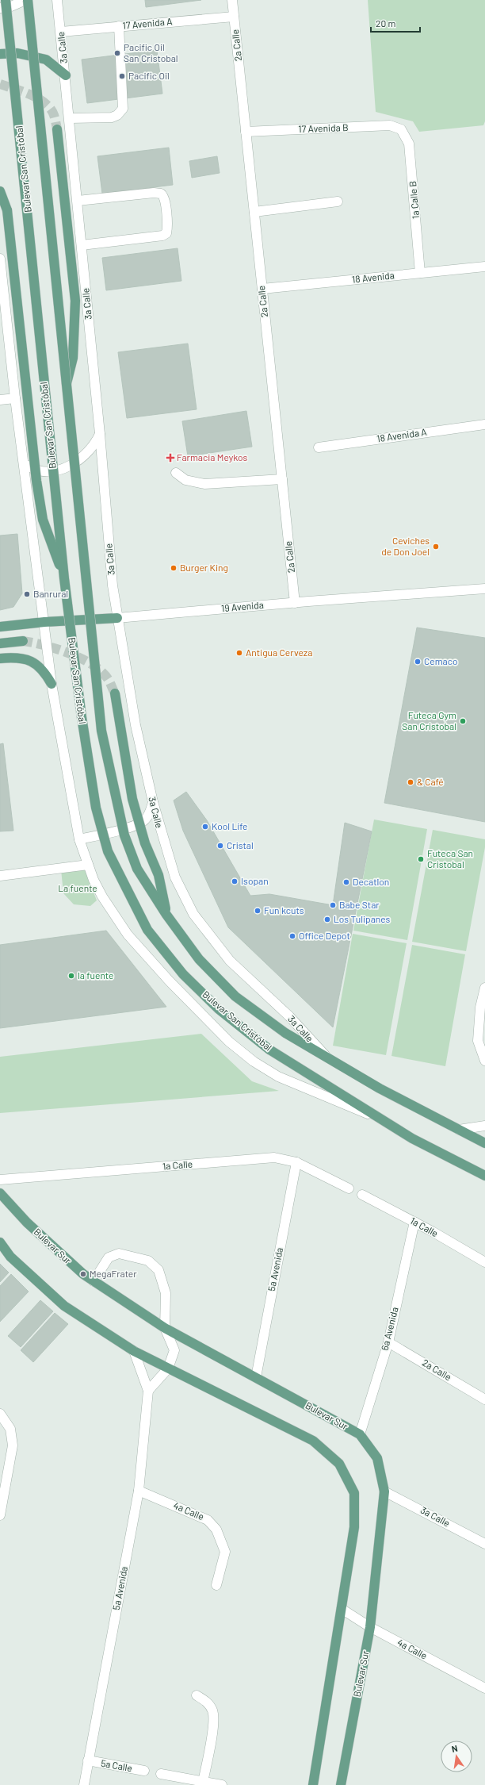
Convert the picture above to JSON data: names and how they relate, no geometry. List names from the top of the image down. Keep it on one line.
{"streets":{"main road":["Bulevar San Cristóbal","19 Avenida","Bulevar Sur"],"street":["17 Avenida A","2a Calle","3a Calle","17 Avenida B","1a Calle B","18 Avenida","18 Avenida A","1a Calle","5a Avenida","6a Avenida","4a Calle","5a Calle"]},"crossings":[["17 Avenida A","2a Calle"],["17 Avenida A","3a Calle"],["2a Calle","17 Avenida B"],["2a Calle","18 Avenida"],["2a Calle","19 Avenida"],["2a Calle","6a Avenida"],["3a Calle","Bulevar San Cristóbal"],["3a Calle","19 Avenida"],["3a Calle","Bulevar Sur"],["17 Avenida B","1a Calle B"],["1a Calle B","18 Avenida"],["1a Calle","5a Avenida"],["1a Calle","6a Avenida"],["Bulevar Sur","5a Avenida"],["Bulevar Sur","6a Avenida"],["Bulevar Sur","4a Calle"],["5a Avenida","4a Calle"],["5a Avenida","5a Calle"]],"parks":["La fuente"],"places":{"other":["Pacific Oil San Cristobal","Pacific Oil","Ceviches de Don Joel","Burger King","Banrural","Antigua Cerveza","Cemaco","Futeca Gym San Cristobal","& Café","Kool Life","Cristal","Futeca San Cristobal","Isopan","Decatlon","Babe Star","Fun kcuts","Los Tulipanes","Office Depot","la fuente","MegaFrater"],"health":["Farmacia Meykos"]},"scale_bar":"20 m","north":"top"}
